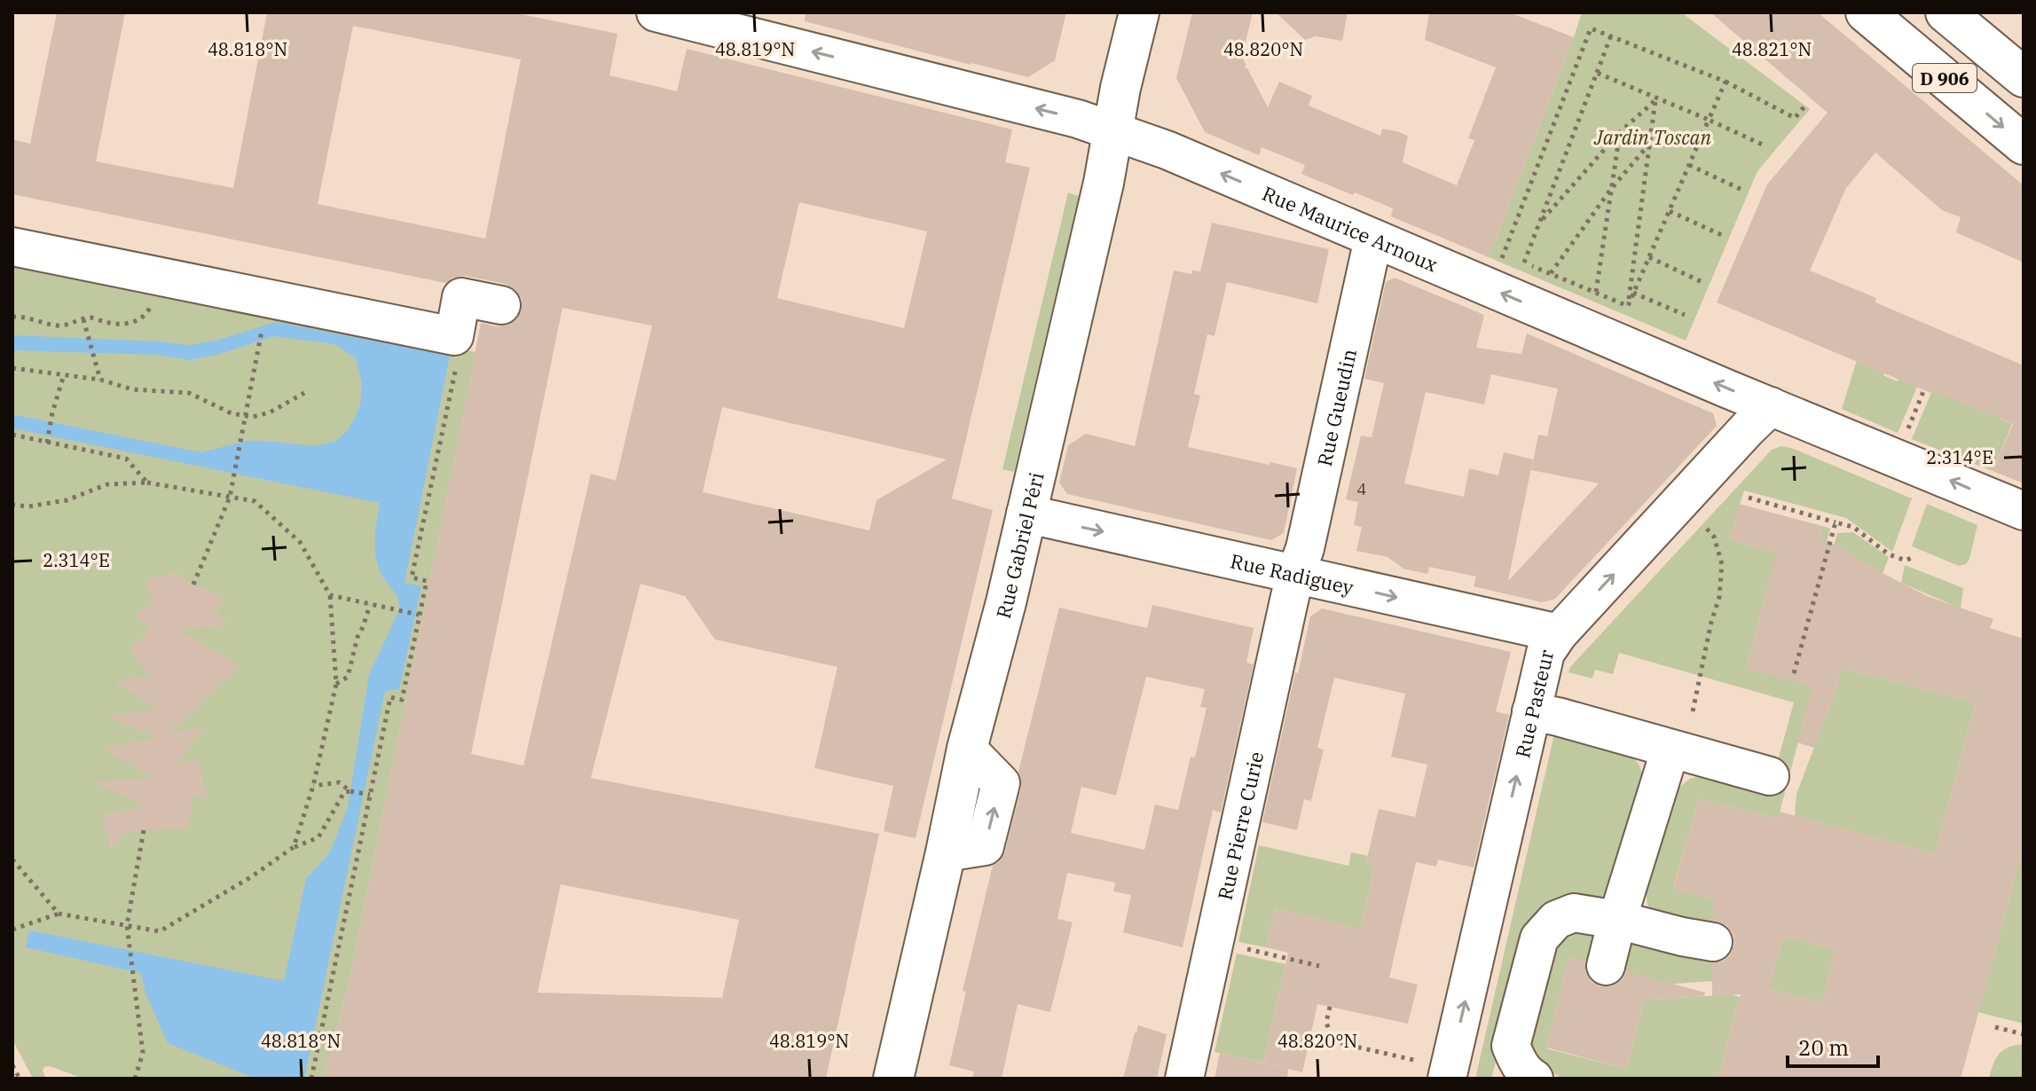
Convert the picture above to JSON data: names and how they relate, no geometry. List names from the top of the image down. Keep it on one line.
{"streets":{"main road":["D 906","Rue Gabriel Péri"],"street":["Rue Maurice Arnoux","Rue Gueudin","Rue Radiguey","Rue Pasteur","Rue Pierre Curie"]},"crossings":[["Rue Maurice Arnoux","Rue Gueudin"],["Rue Maurice Arnoux","Rue Gabriel Péri"],["Rue Maurice Arnoux","Rue Pasteur"],["Rue Gueudin","Rue Radiguey"],["Rue Gueudin","Rue Pierre Curie"],["Rue Gabriel Péri","Rue Radiguey"],["Rue Radiguey","Rue Pasteur"],["Rue Radiguey","Rue Pierre Curie"]],"one_way":["Rue Maurice Arnoux","Rue Radiguey"],"parks":["Jardin Toscan"],"house_numbers":["4"],"scale_bar":"20 m","coordinates":["48.821°N","48.818°N","48.819°N","48.820°N","2.314°E"]}
